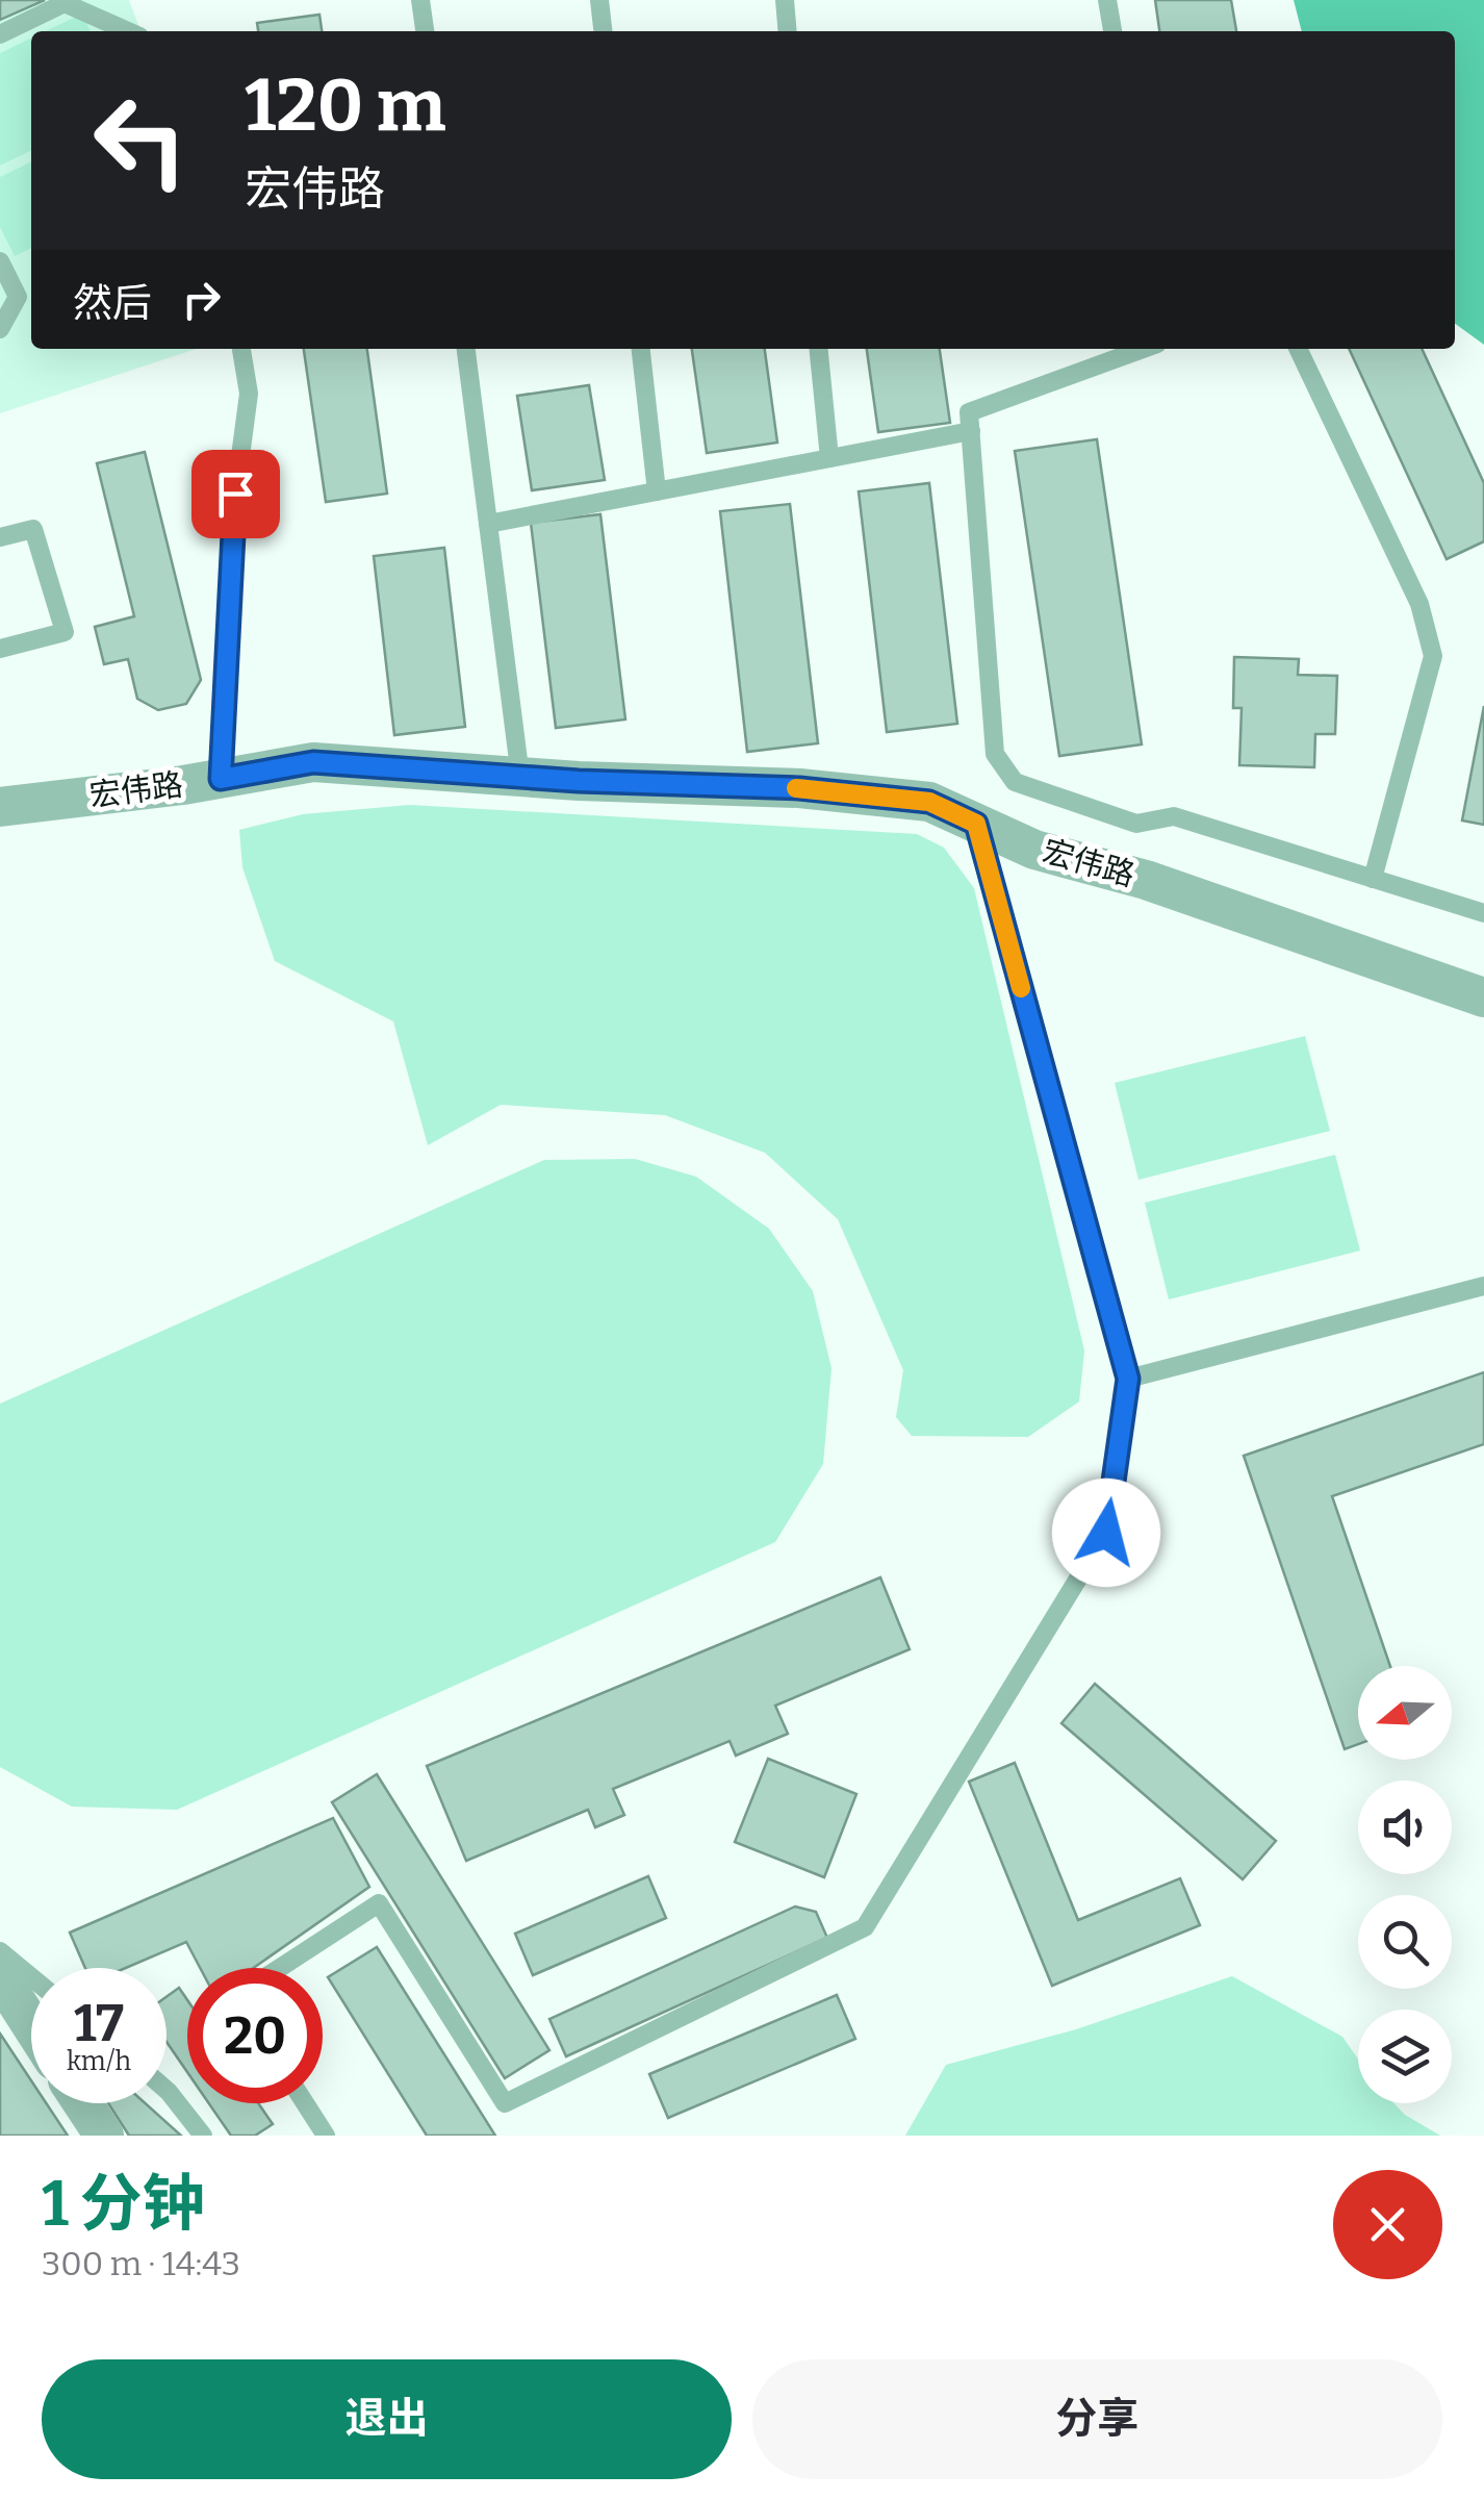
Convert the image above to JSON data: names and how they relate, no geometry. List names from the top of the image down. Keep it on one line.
{"streets":{"street":["宏伟路"]},"north":"left","page":{"turn":["120 m","宏伟路"],"then":"然后","speed":"17 km/h","limit":"20","heading":["1 分钟","300 m · 14:43"],"buttons":["退出","分享"]}}
